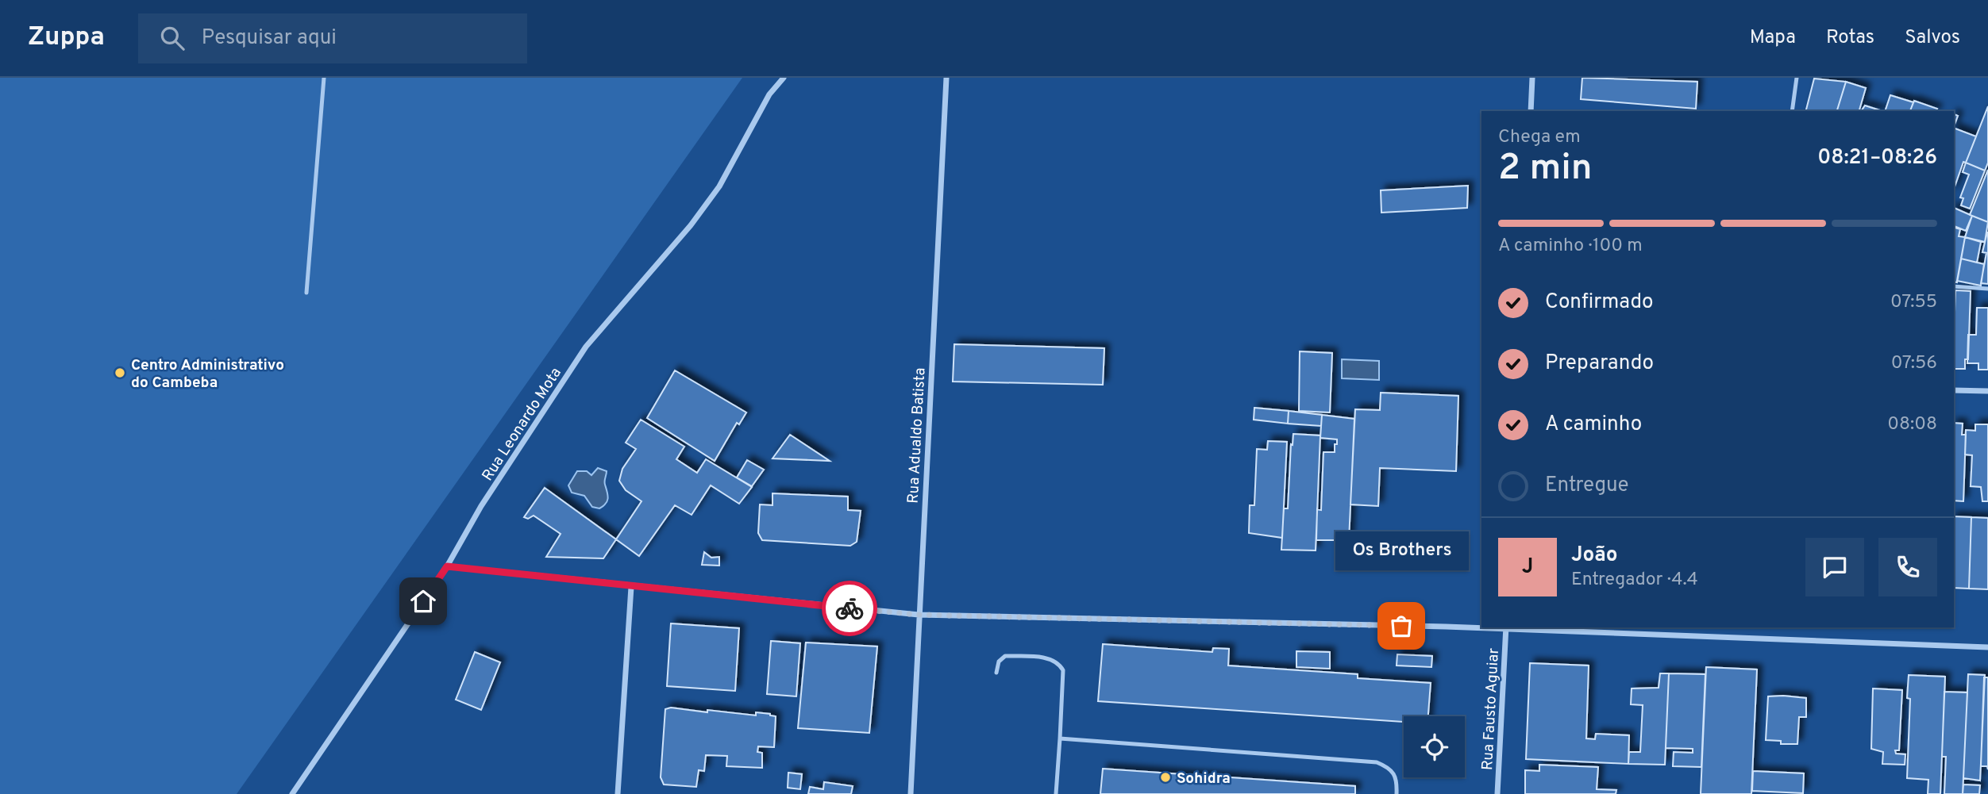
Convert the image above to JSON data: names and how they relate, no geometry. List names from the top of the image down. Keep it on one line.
{"streets":{"street":["Rua Leonardo Mota","Rua Adualdo Batista","Rua Fausto Aguiar"]},"places":["Centro Administrativo do Cambeba","Os Brothers","Sohidra"],"page":{"header":"Zuppa","search":"Pesquisar aqui","nav":["Mapa","Rotas","Salvos"],"heading":["2 min","Chega em","08:21–08:26"],"panel":["João","Entregador · 4.4"],"bar":"A caminho · 100 m","list":[["Confirmado","07:55"],["Preparando","07:56"],["A caminho","08:08"],"Entregue"],"bubble":"Os Brothers","round":"J"}}
